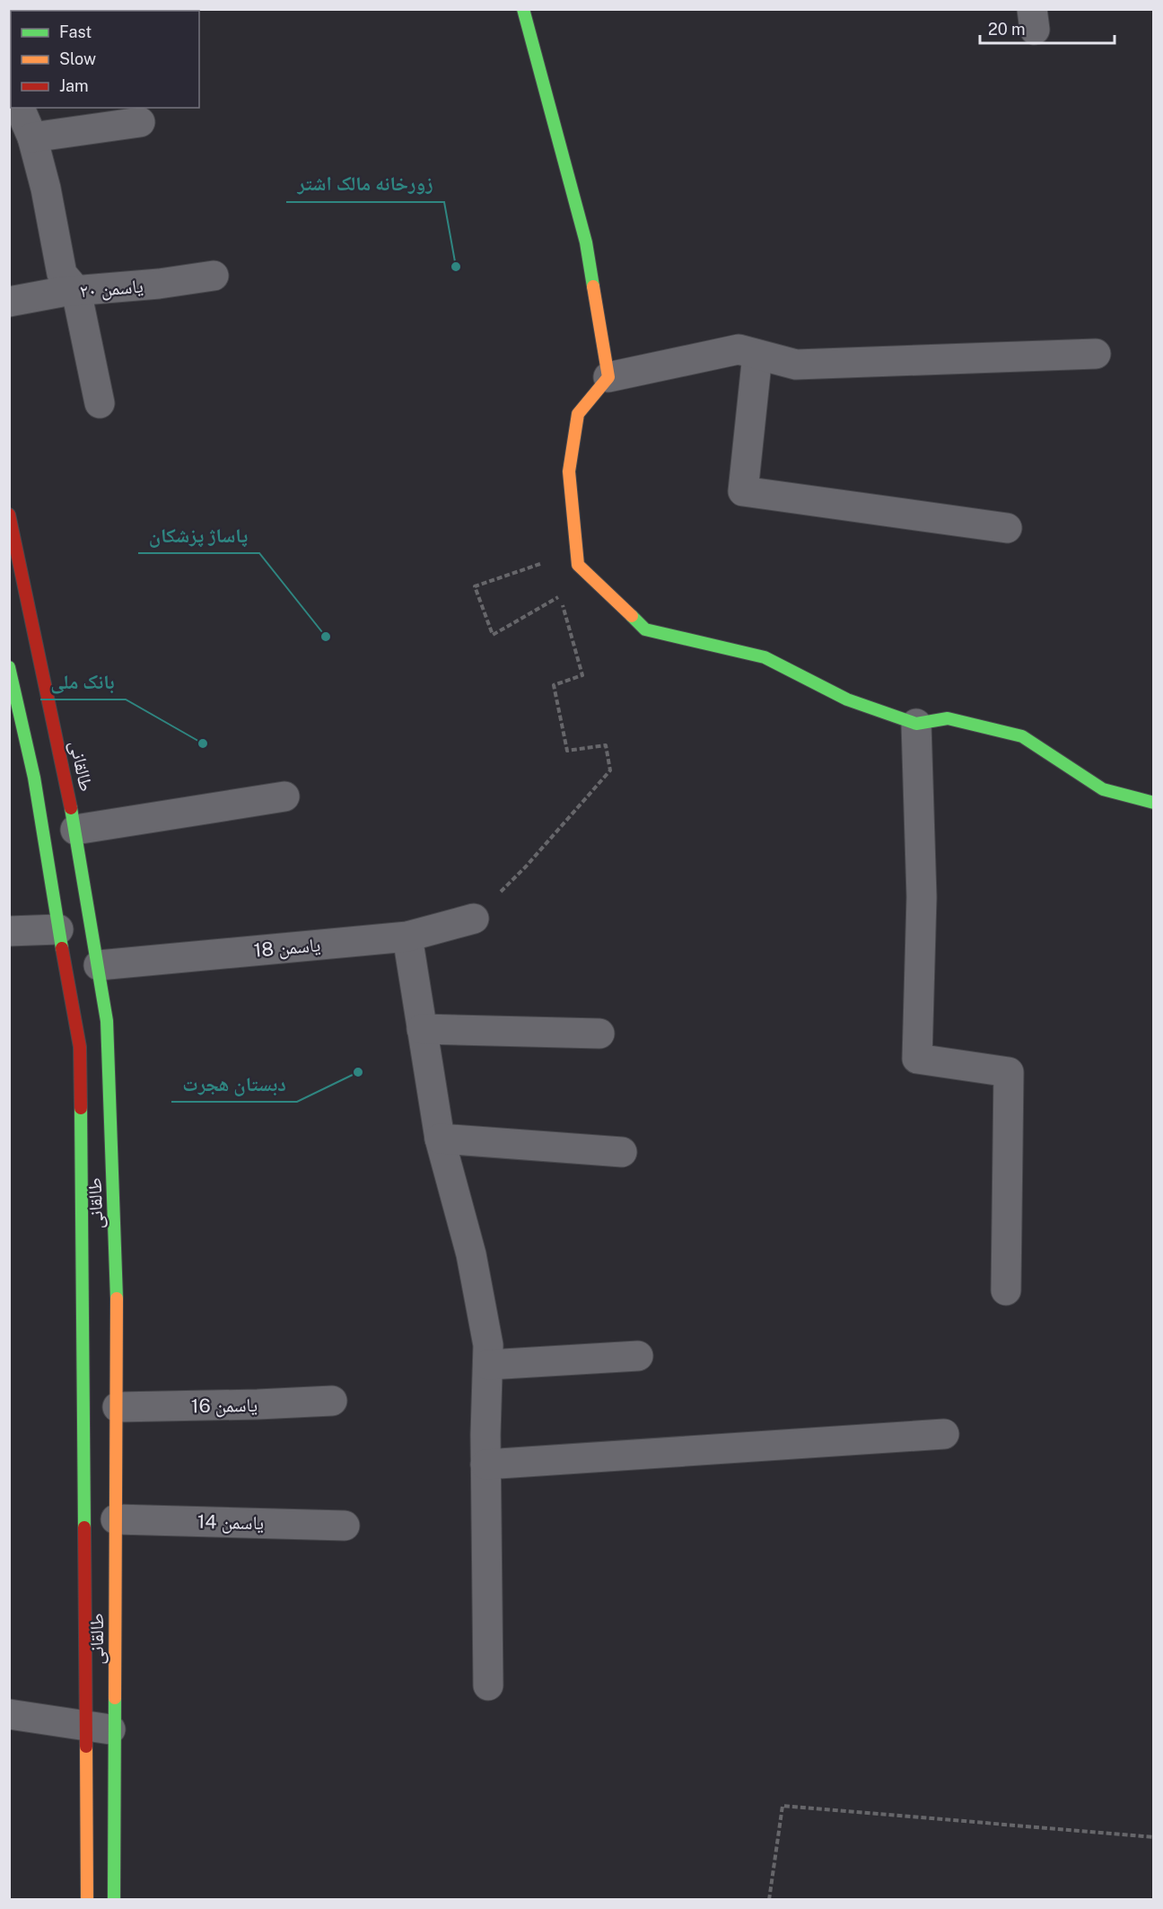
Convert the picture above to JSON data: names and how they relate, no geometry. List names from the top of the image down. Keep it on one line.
{"streets":{"street":["یاسمن ۲۰","طالقانی","یاسمن 18","یاسمن 16","یاسمن 14"]},"crossings":[["طالقانی","یاسمن 18"],["طالقانی","یاسمن 16"],["طالقانی","یاسمن 14"]],"places":["زورخانه مالک اشتر","پاساژ پزشکان","بانک ملی","دبستان هجرت"],"legend":["Fast","Slow","Jam"],"scale_bar":"20 m"}
